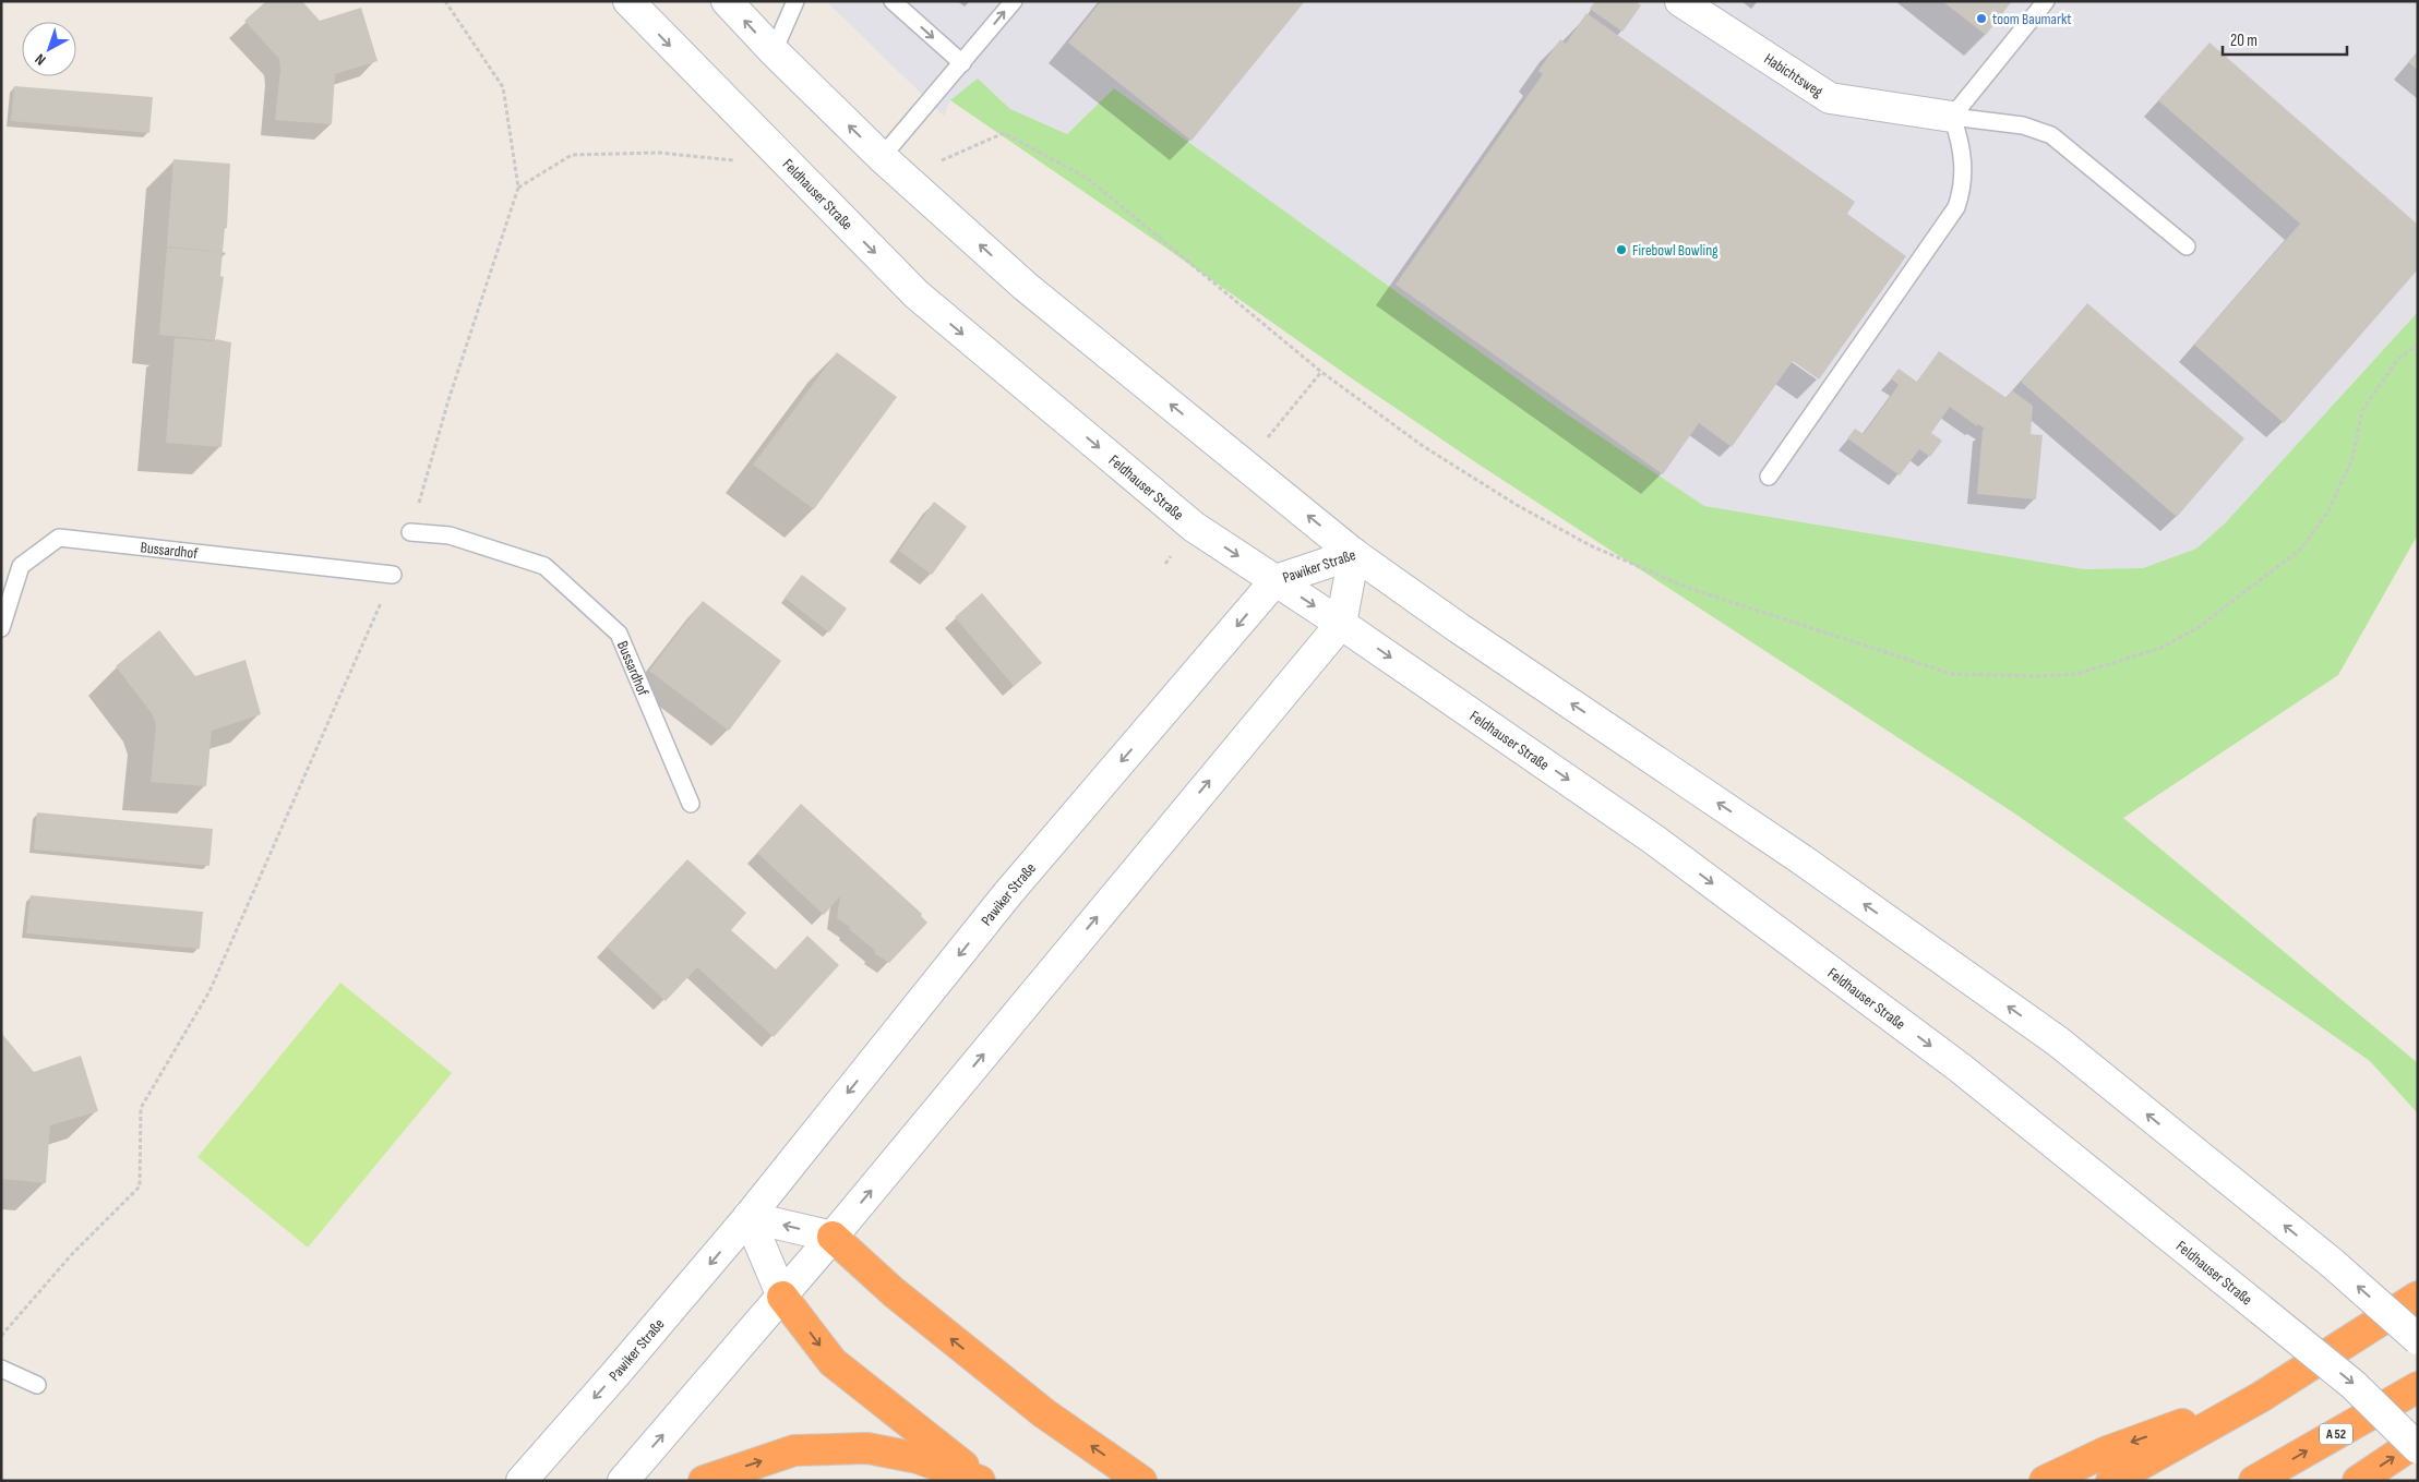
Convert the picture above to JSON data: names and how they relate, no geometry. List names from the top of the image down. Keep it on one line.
{"streets":{"highway":["A 52"],"main road":["Habichtsweg","Feldhauser Straße","Pawiker Straße"],"lane":["Bussardhof"]},"crossings":[["Feldhauser Straße","Pawiker Straße"]],"places":["toom Baumarkt","Firebowl Bowling"],"scale_bar":"20 m","north":"bottom left"}
